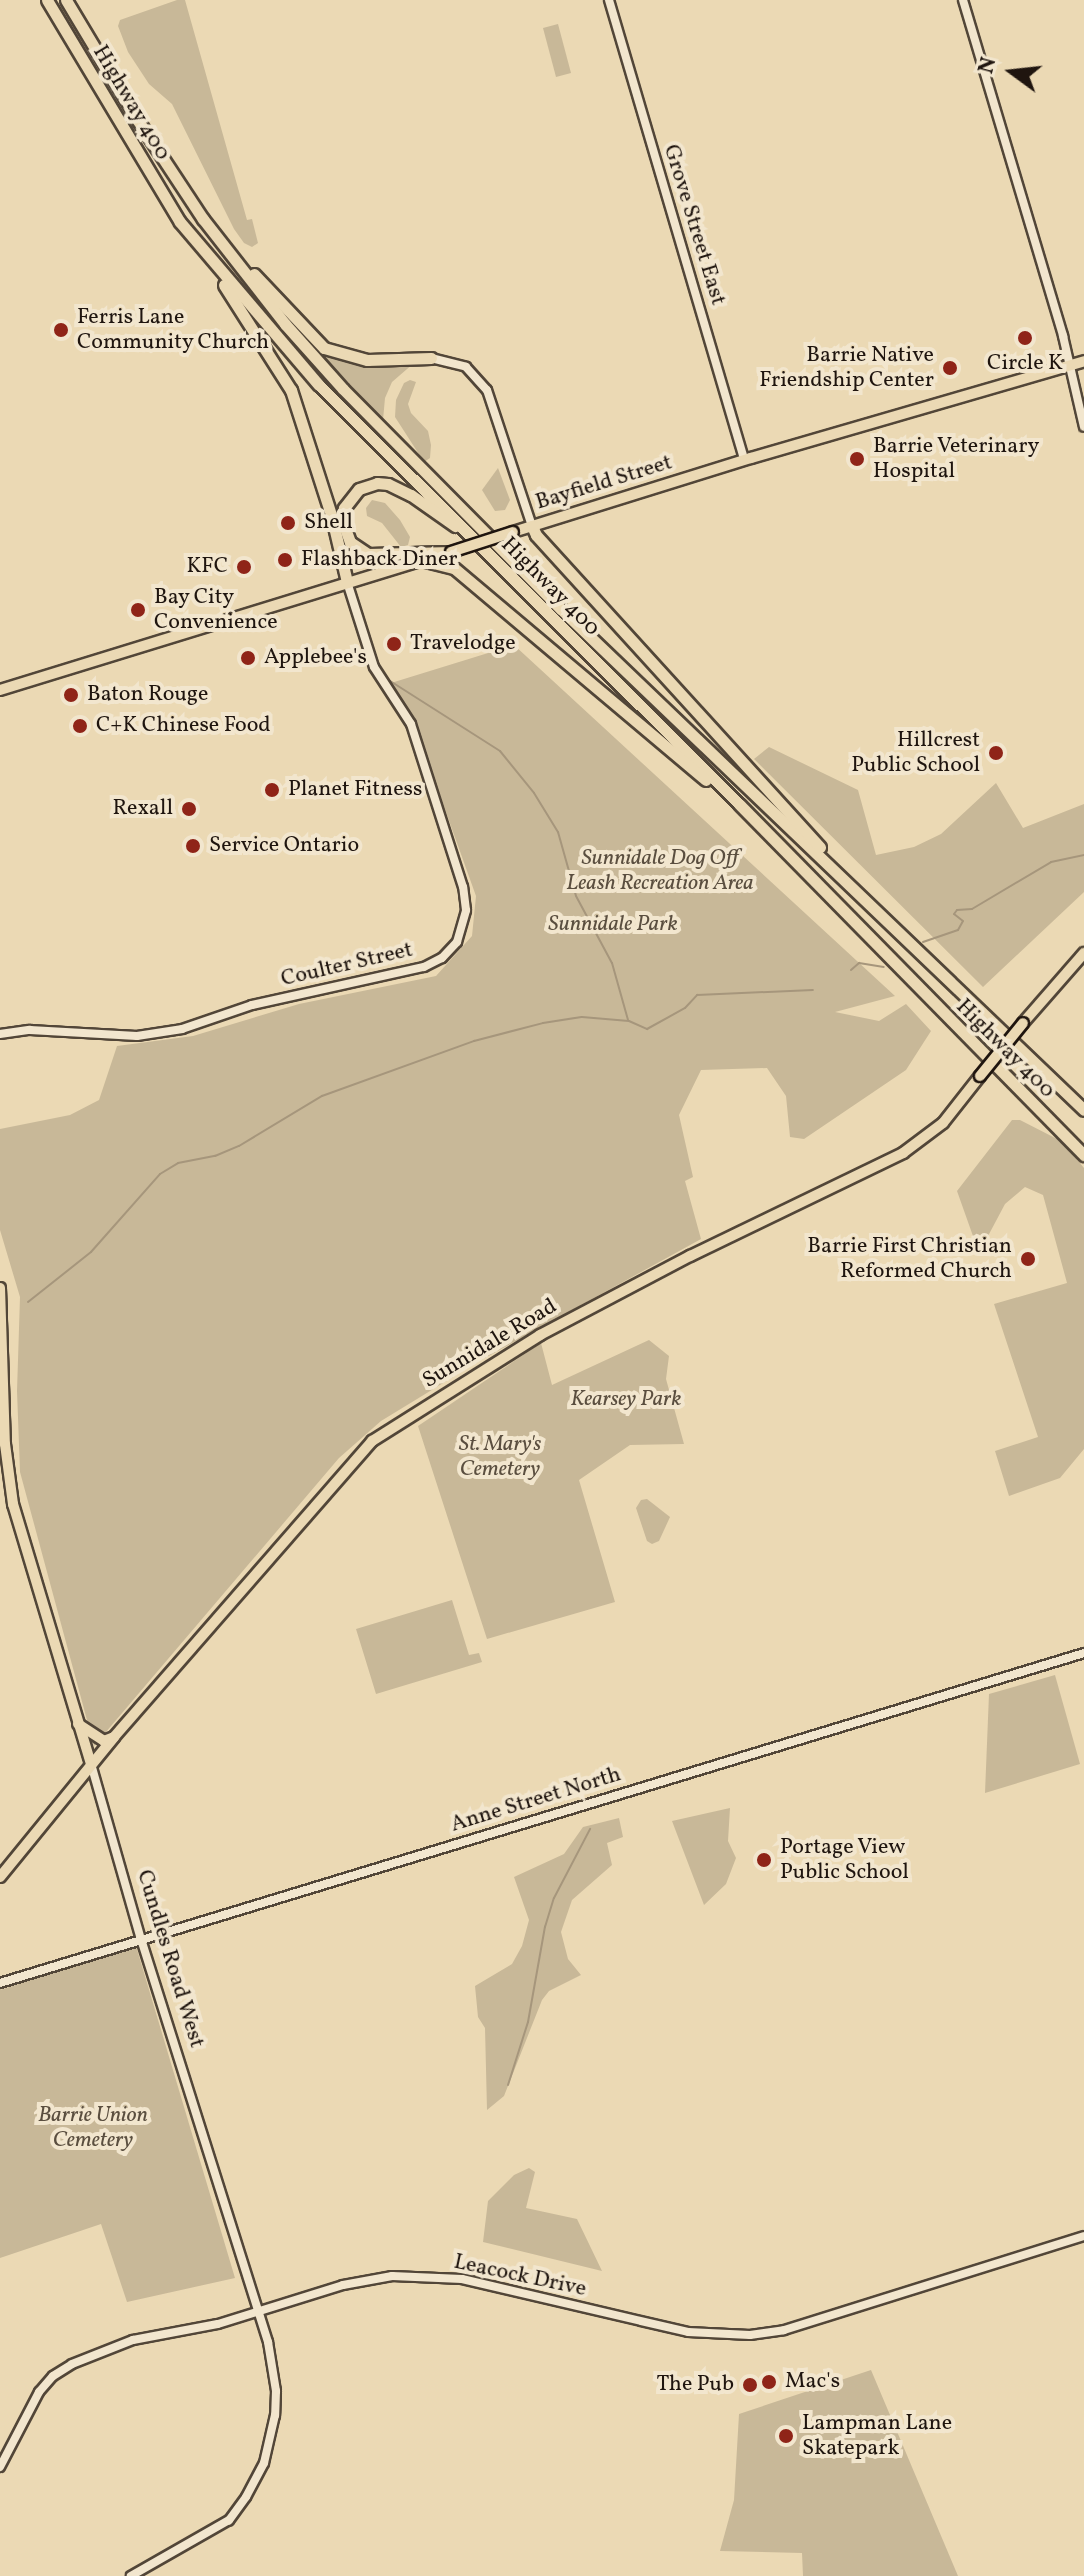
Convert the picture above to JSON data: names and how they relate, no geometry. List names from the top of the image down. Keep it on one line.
{"streets":{"highway":["Highway 400"],"main road":["Bayfield Street","Sunnidale Road","Cundles Road West"],"street":["Grove Street East","Coulter Street","Anne Street North","Leacock Drive"]},"crossings":[["Grove Street East","Bayfield Street"],["Bayfield Street","Coulter Street"],["Sunnidale Road","Cundles Road West"],["Anne Street North","Cundles Road West"],["Cundles Road West","Leacock Drive"]],"parks":["Sunnidale Dog Off Leash Recreation Area","Sunnidale Park","Kearsey Park","St. Mary's Cemetery","Barrie Union Cemetery"],"places":["Ferris Lane Community Church","Circle K","Barrie Native Friendship Center","Barrie Veterinary Hospital","Shell","Flashback Diner","KFC","Bay City Convenience","Travelodge","Applebee's","Baton Rouge","C+K Chinese Food","Hillcrest Public School","Planet Fitness","Rexall","Service Ontario","Barrie First Christian Reformed Church","Portage View Public School","Mac's","The Pub","Lampman Lane Skatepark"],"north":"left"}
